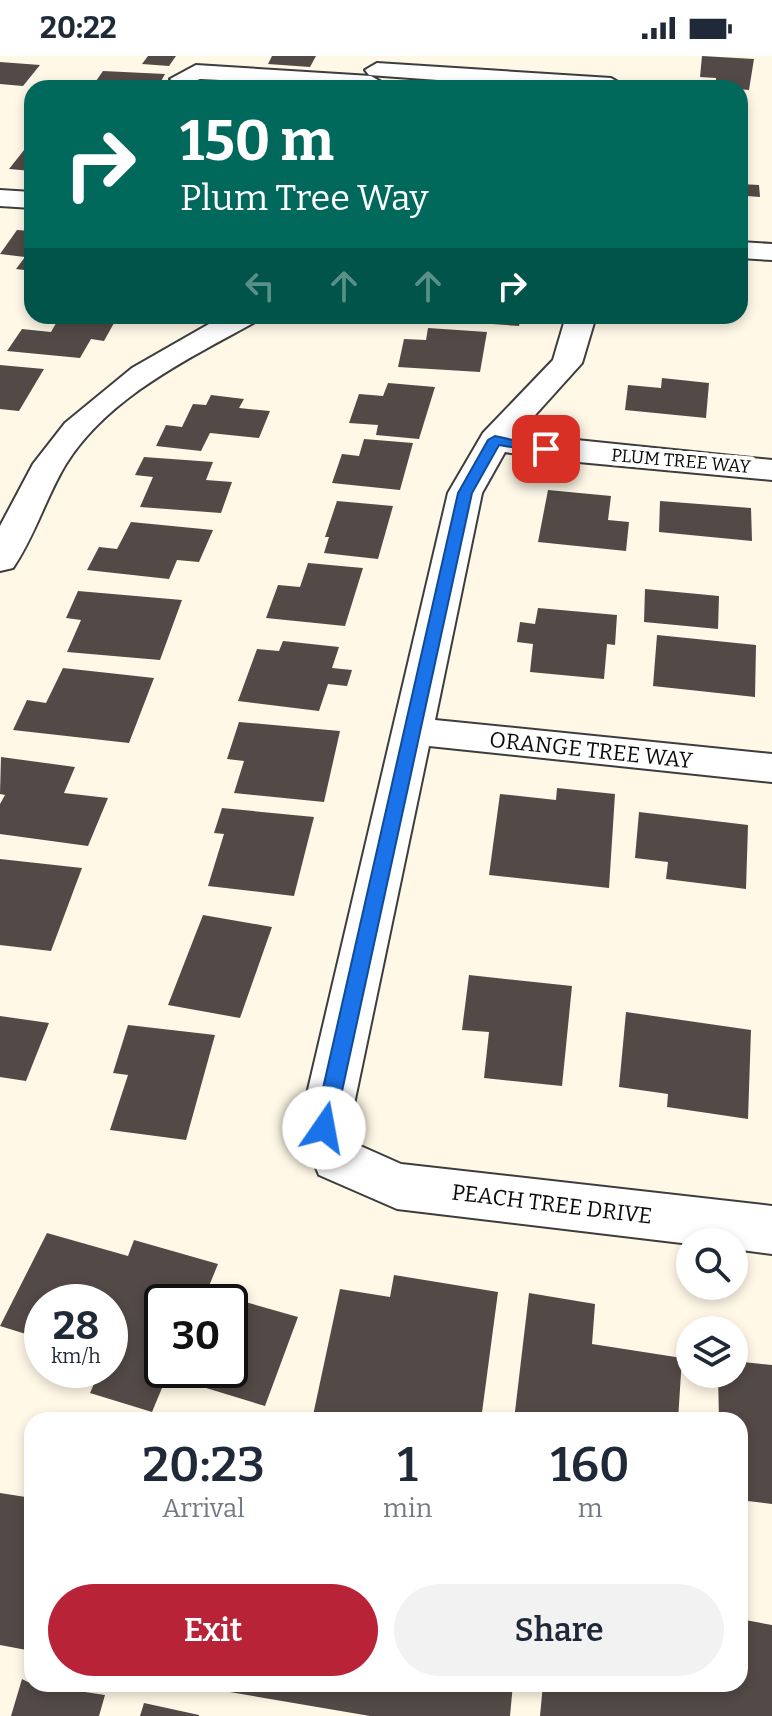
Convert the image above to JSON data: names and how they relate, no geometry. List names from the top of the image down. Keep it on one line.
{"streets":{"street":["PLUM TREE WAY","ORANGE TREE WAY","PEACH TREE DRIVE"]},"crossings":[["ORANGE TREE WAY","PEACH TREE DRIVE"]],"page":{"status":"20:22","turn":["150 m","Plum Tree Way"],"speed":"28 km/h","limit":"30","eta":["20:23","Arrival","1","min","160","m"],"buttons":["Exit","Share"]}}
